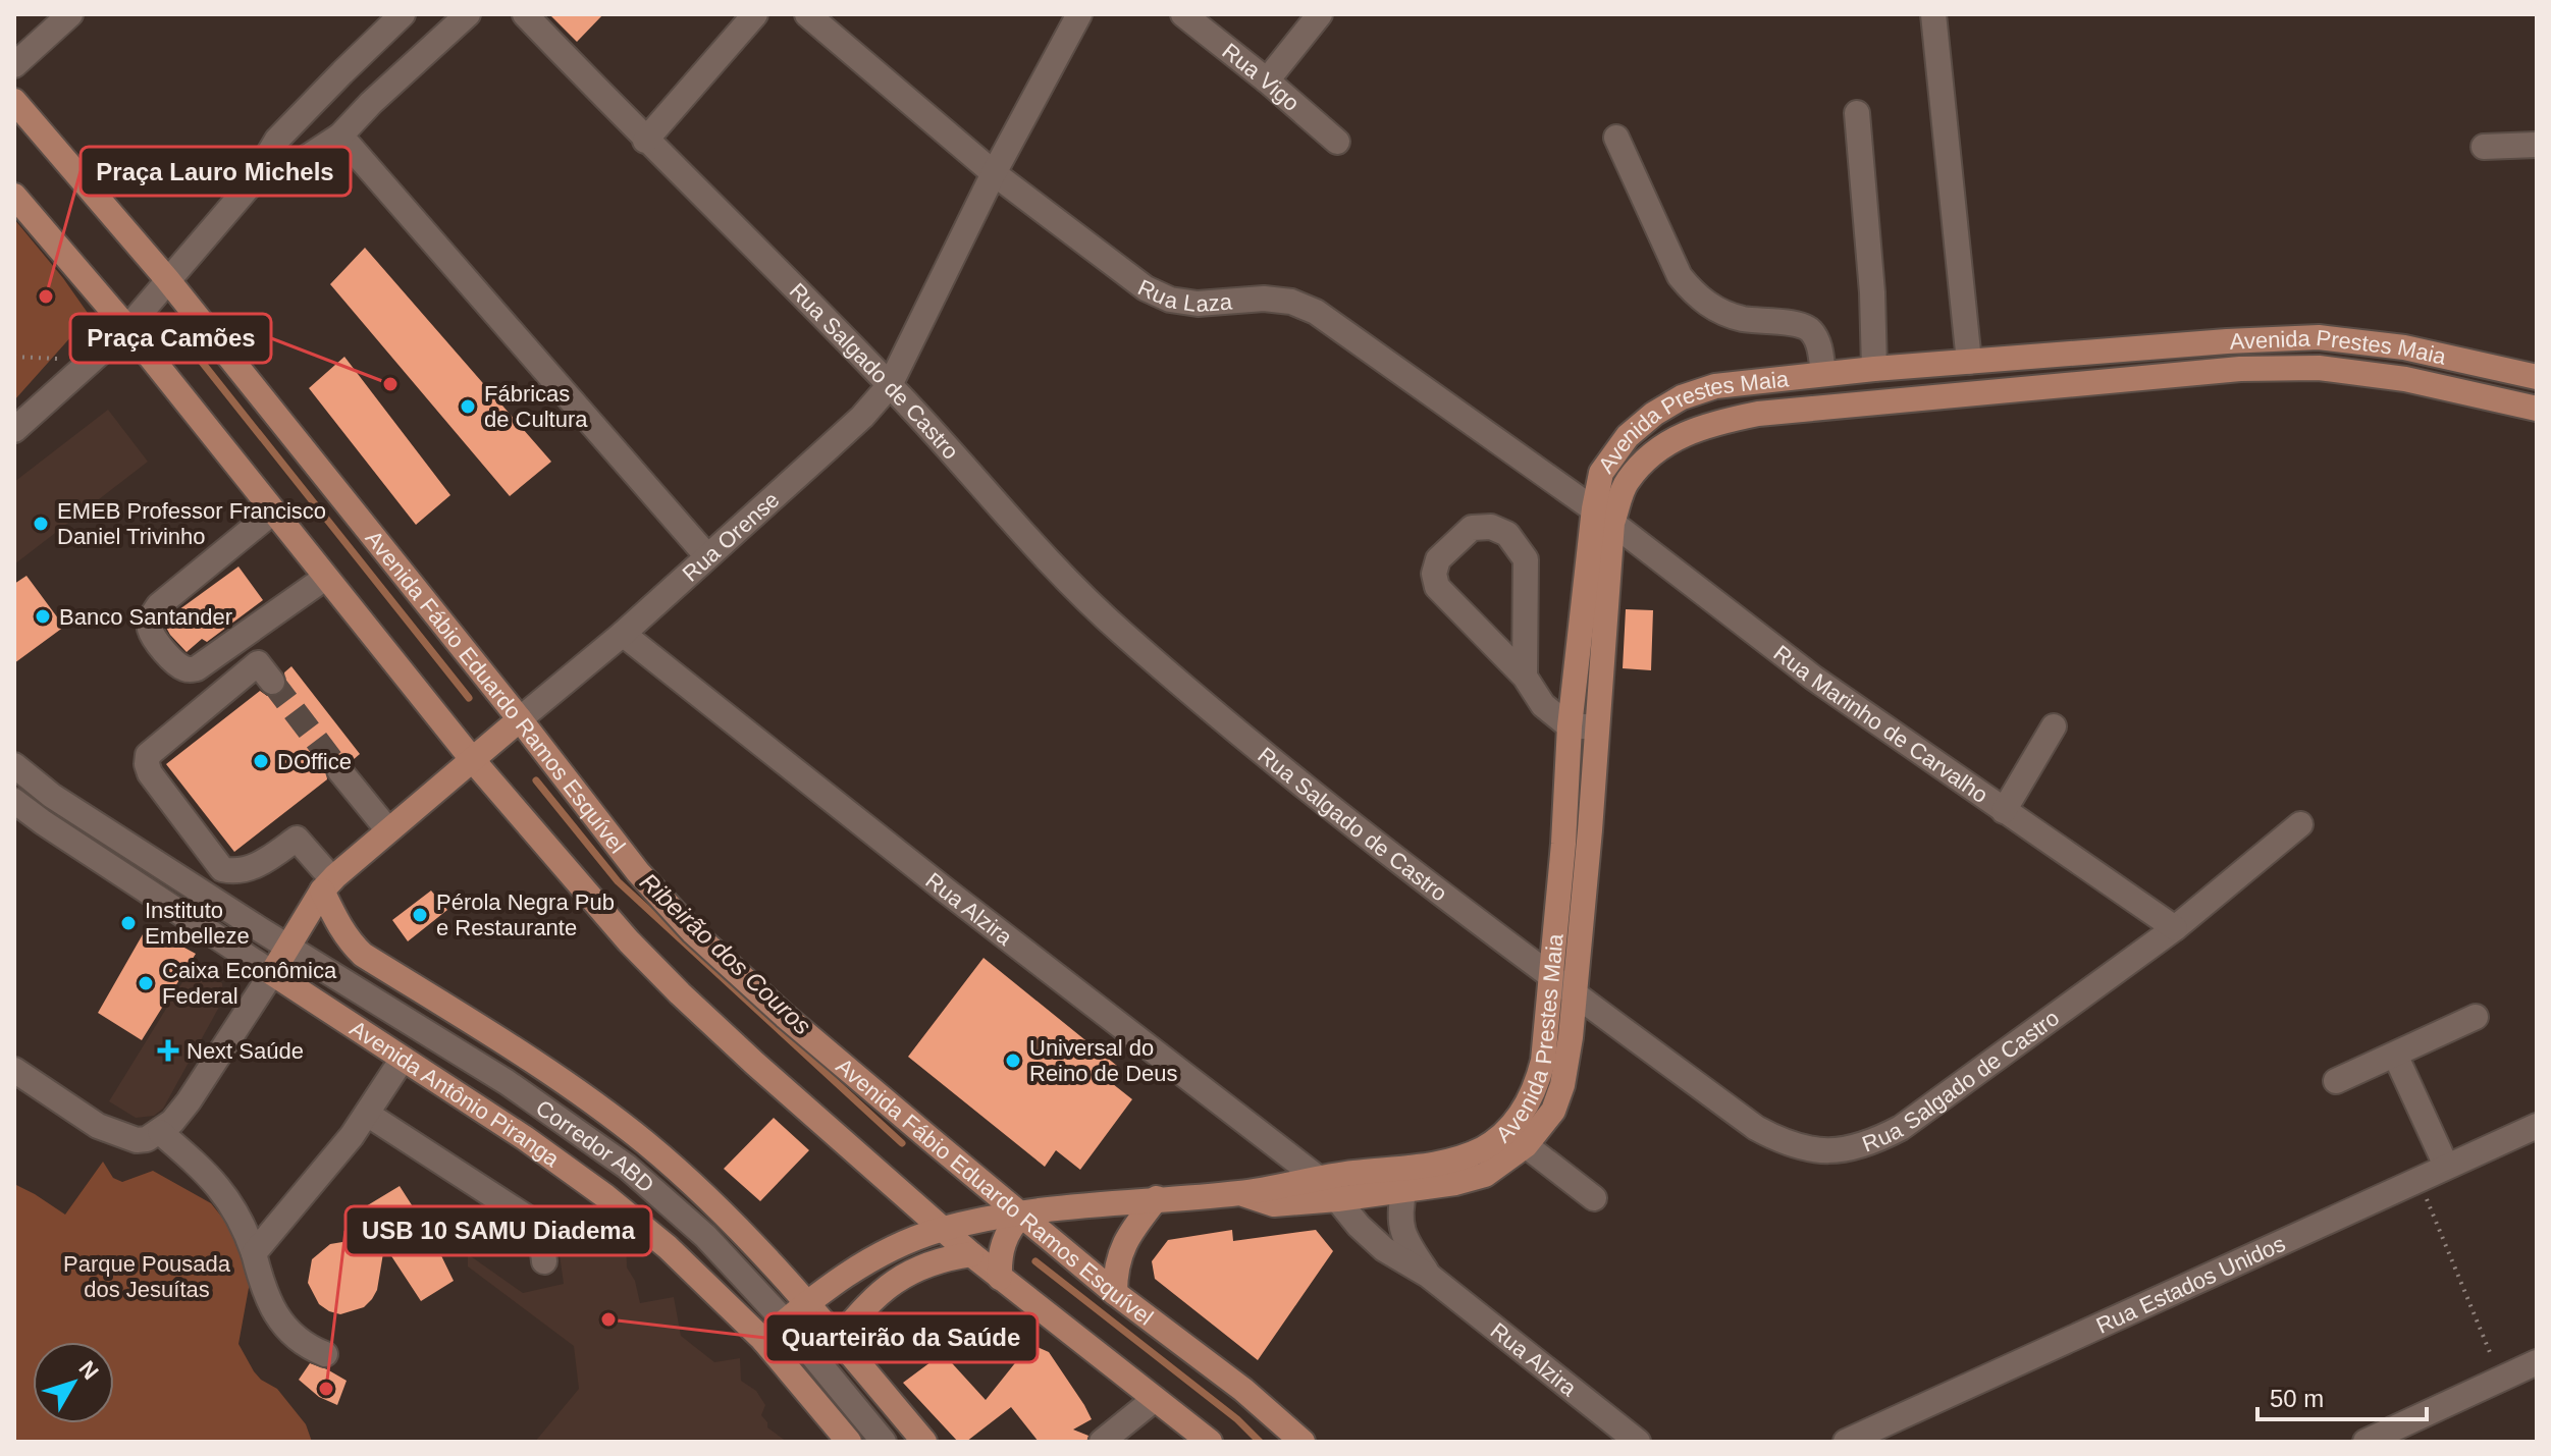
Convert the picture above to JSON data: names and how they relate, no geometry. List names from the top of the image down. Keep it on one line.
{"streets":{"main road":["Avenida Prestes Maia","Rua Orense","Avenida Fábio Eduardo Ramos Esquível","Avenida Antônio Piranga"],"street":["Rua Vigo","Rua Laza","Rua Salgado de Castro","Rua Marinho de Carvalho","Rua Alzira","Corredor ABD","Rua Estados Unidos"]},"crossings":[["Rua Laza","Avenida Prestes Maia"],["Rua Laza","Rua Orense"],["Rua Laza","Rua Marinho de Carvalho"],["Avenida Prestes Maia","Rua Salgado de Castro"],["Avenida Prestes Maia","Avenida Fábio Eduardo Ramos Esquível"],["Avenida Prestes Maia","Rua Marinho de Carvalho"],["Avenida Prestes Maia","Rua Alzira"],["Avenida Prestes Maia","Avenida Antônio Piranga"],["Avenida Prestes Maia","Corredor ABD"],["Rua Salgado de Castro","Rua Orense"],["Rua Salgado de Castro","Rua Marinho de Carvalho"],["Rua Orense","Avenida Fábio Eduardo Ramos Esquível"],["Rua Orense","Rua Alzira"],["Rua Orense","Avenida Antônio Piranga"],["Rua Orense","Corredor ABD"]],"water":["Ribeirão dos Couros"],"parks":["Parque Pousada dos Jesuítas"],"places":{"other":["Praça Lauro Michels","Praça Camões","Fábricas de Cultura","EMEB Professor Francisco Daniel Trivinho","Banco Santander","DOffice","Pérola Negra Pub e Restaurante","Instituto Embelleze","Caixa Econômica Federal","Universal do Reino de Deus","Quarteirão da Saúde","USB 10 SAMU Diadema"],"health":["Next Saúde"]},"scale_bar":"50 m","north":"top right"}
